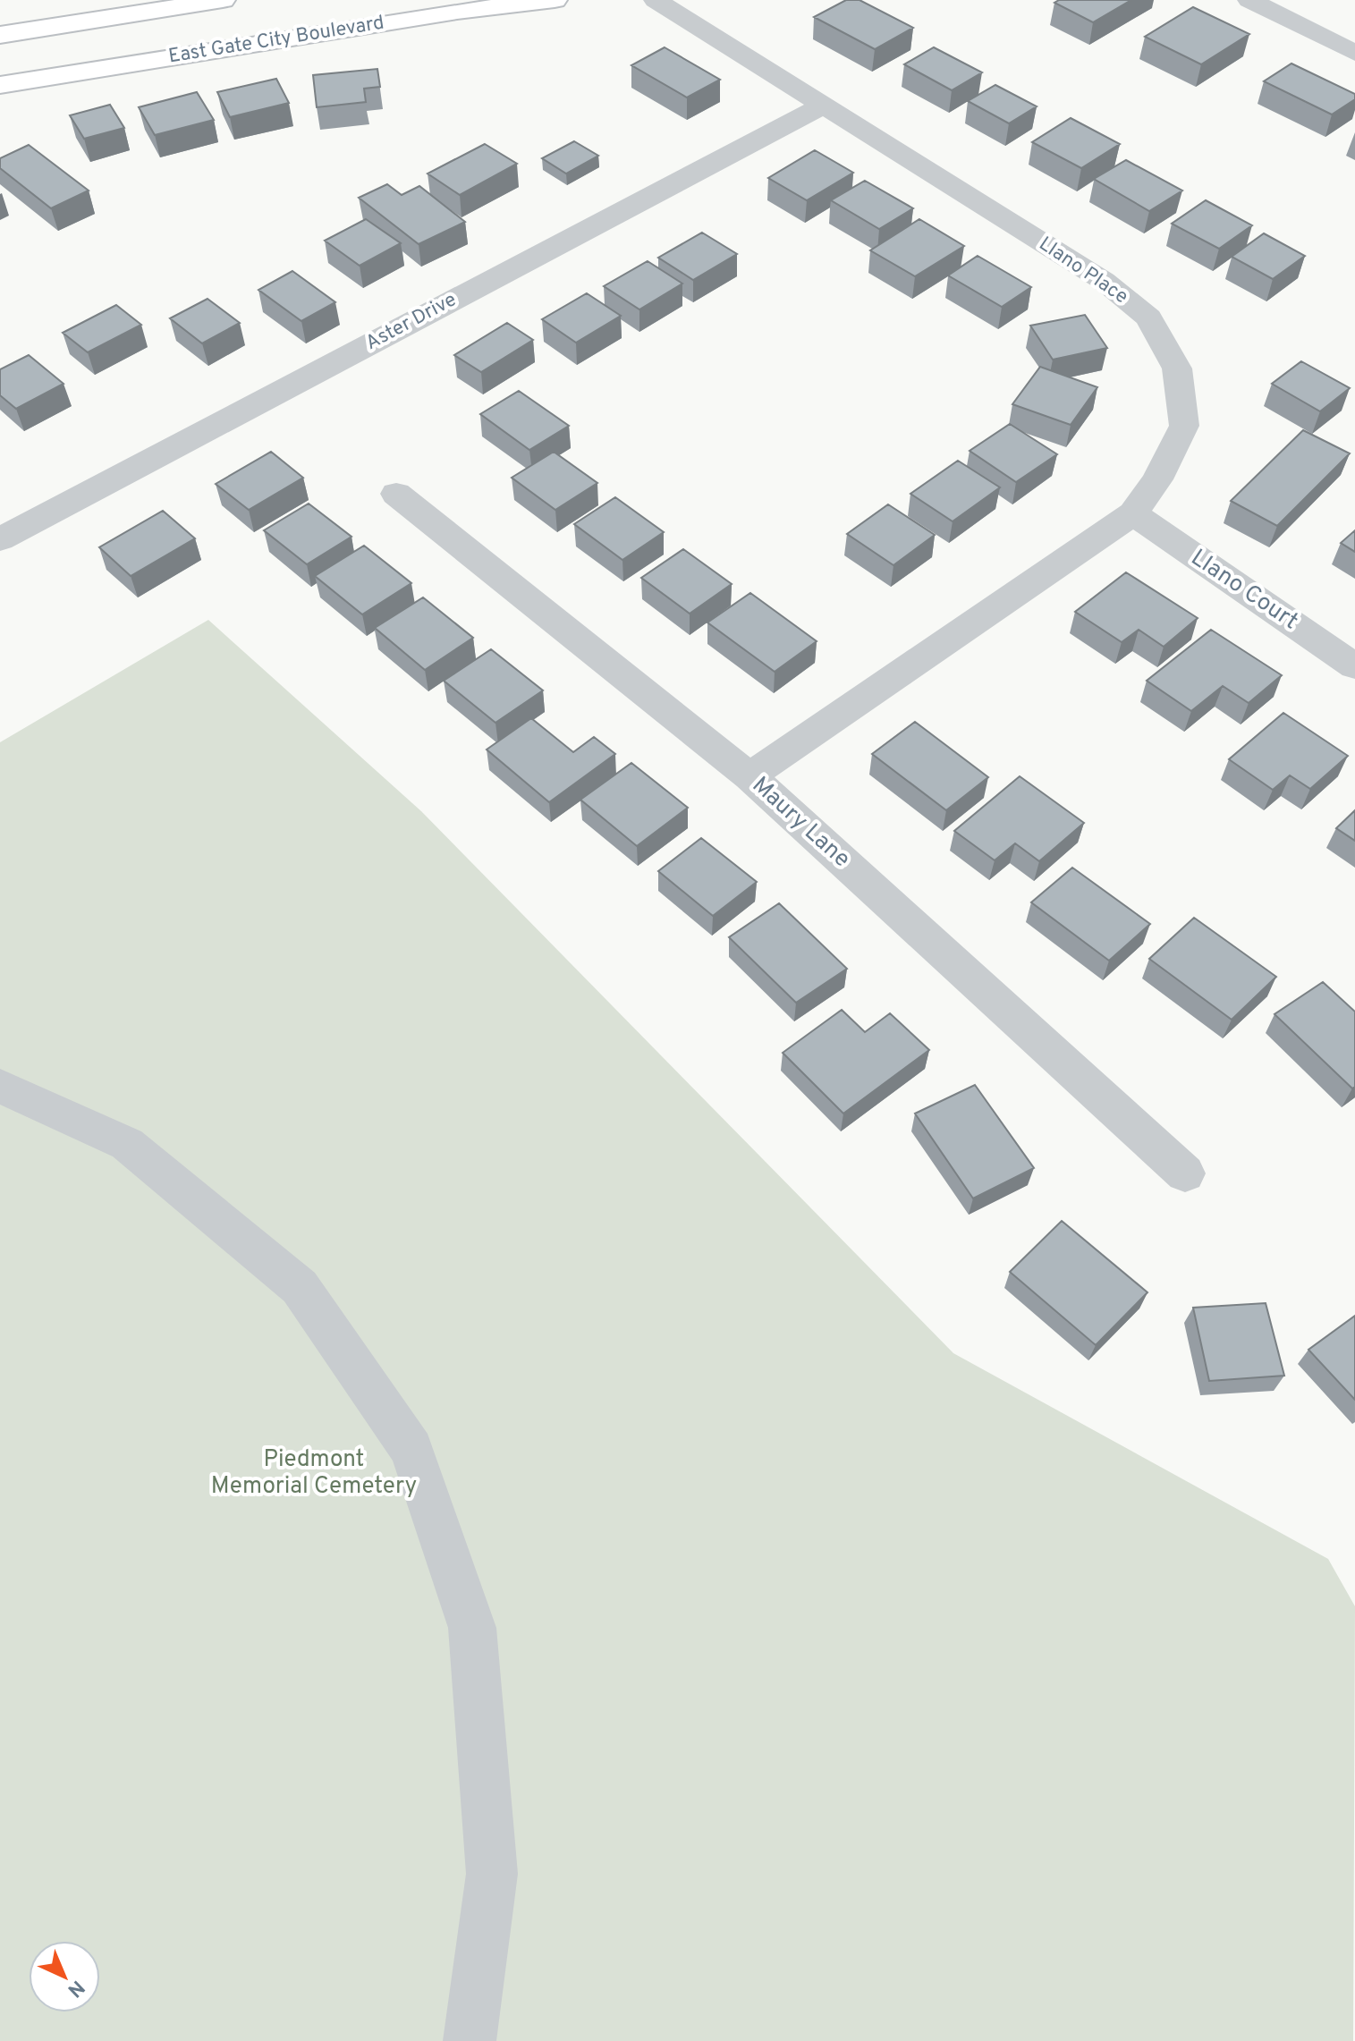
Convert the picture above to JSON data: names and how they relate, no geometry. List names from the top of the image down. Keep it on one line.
{"streets":{"main road":["East Gate City Boulevard"],"street":["Llano Place","Aster Drive","Llano Court","Maury Lane"]},"crossings":[["Llano Place","Aster Drive"],["Llano Place","Llano Court"],["Llano Place","Maury Lane"]],"parks":["Piedmont Memorial Cemetery"],"north":"bottom right"}
